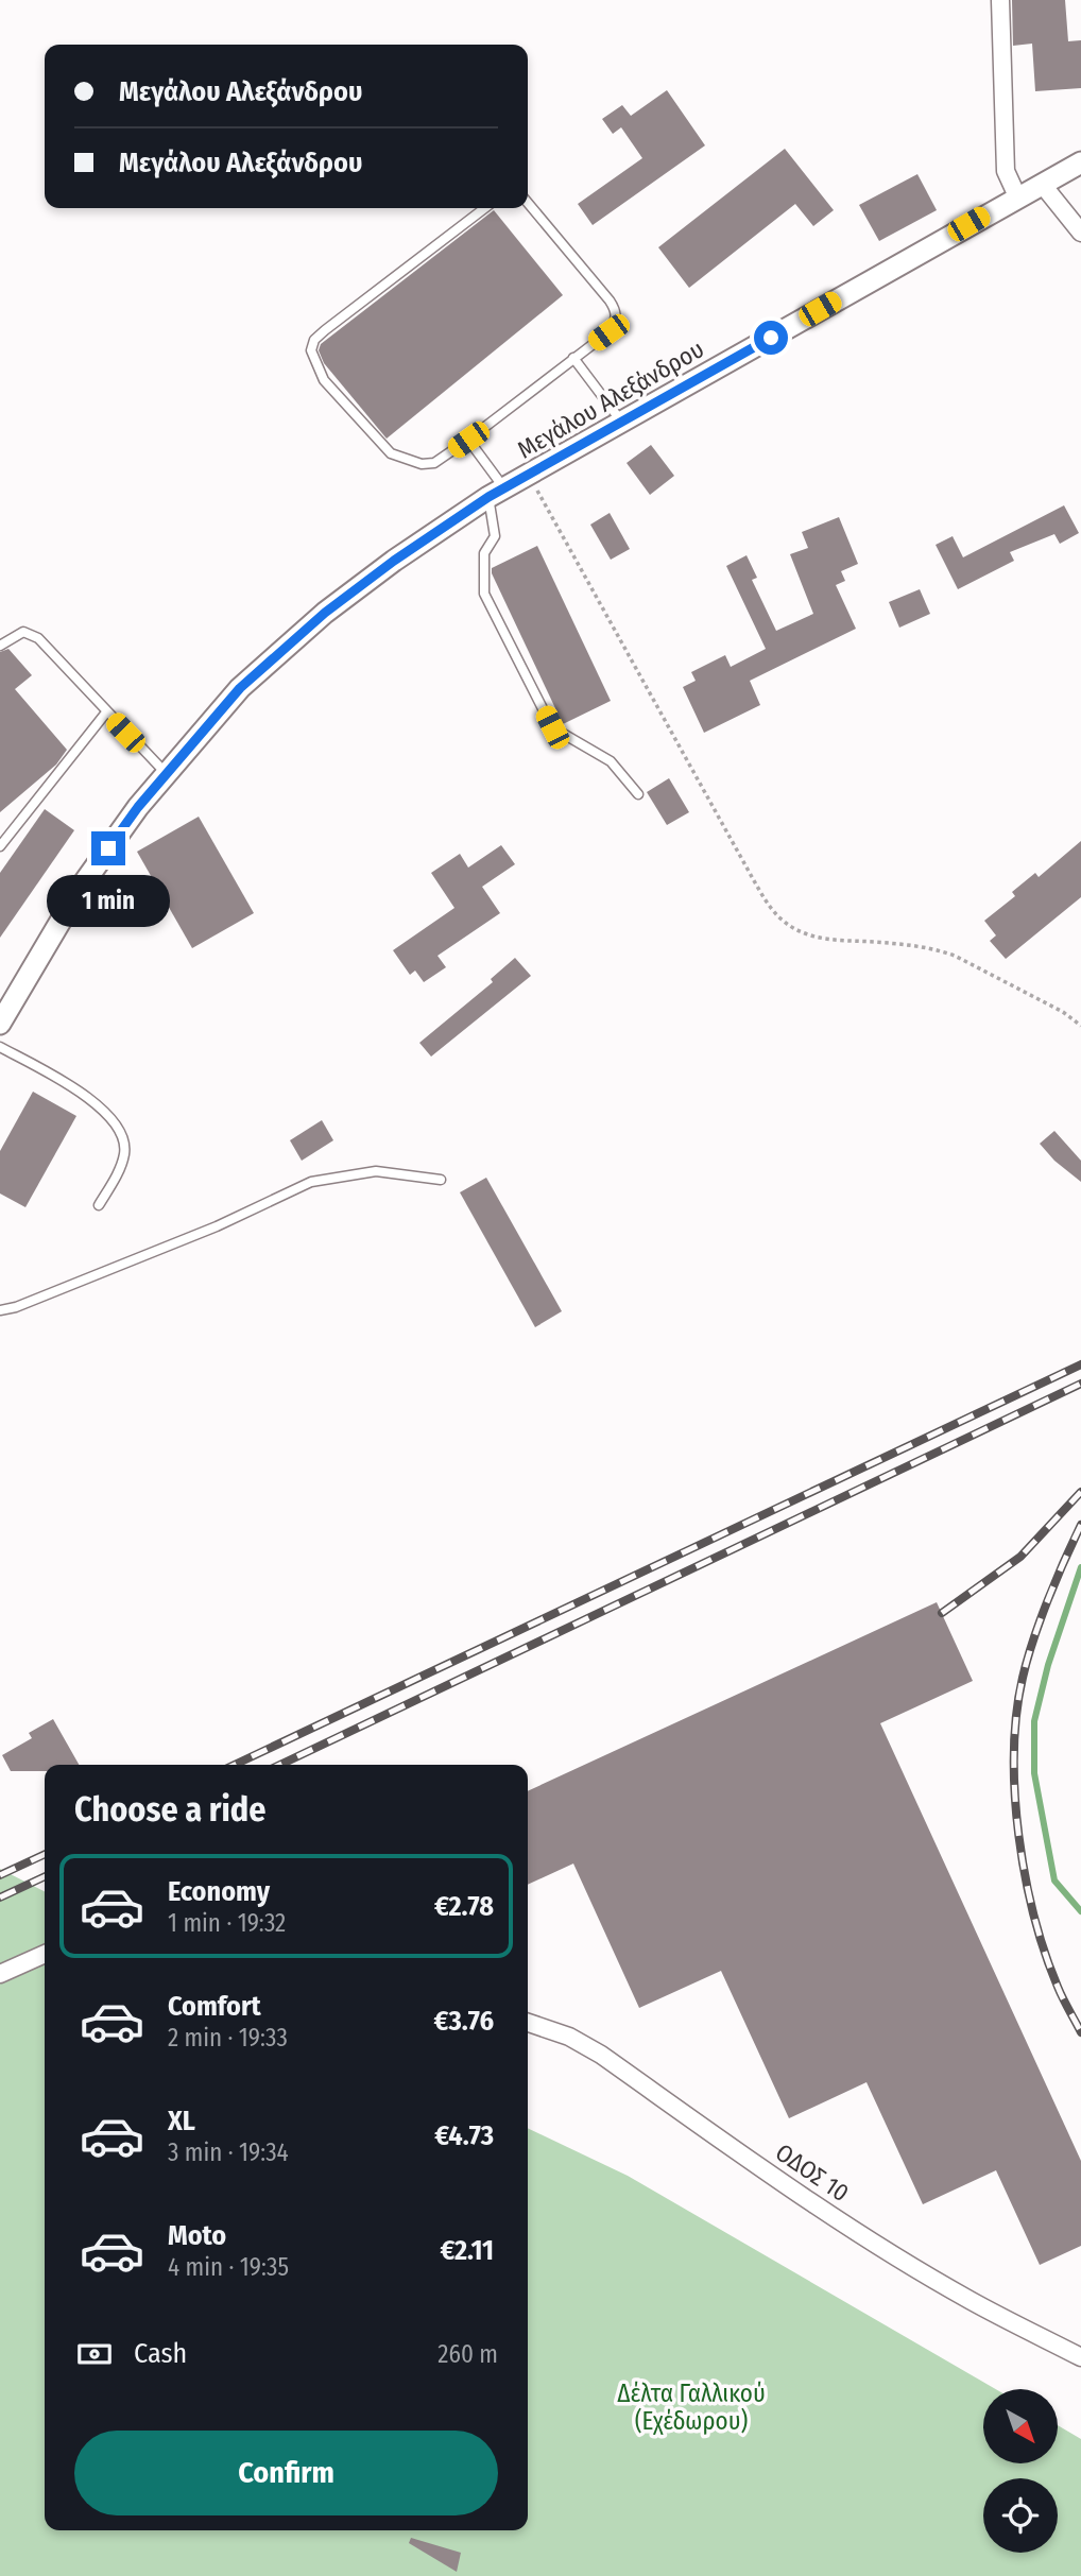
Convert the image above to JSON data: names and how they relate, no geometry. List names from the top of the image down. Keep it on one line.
{"streets":{"street":["Μεγάλου Αλεξάνδρου","ΟΔΟΣ 10"]},"parks":["Δέλτα Γαλλικού (Εχέδωρου)"],"north":"bottom right","page":{"banner":["Μεγάλου Αλεξάνδρου","Μεγάλου Αλεξάνδρου"],"bubble":"1 min","heading":"Choose a ride","list":[{"name":"Economy","note":"1 min · 19:32","value":"€2.78"},{"name":"Comfort","note":"2 min · 19:33","value":"€3.76"},{"name":"XL","note":"3 min · 19:34","value":"€4.73"},{"name":"Moto","note":"4 min · 19:35","value":"€2.11"}],"pay":["Cash","260 m"],"buttons":"Confirm"}}
